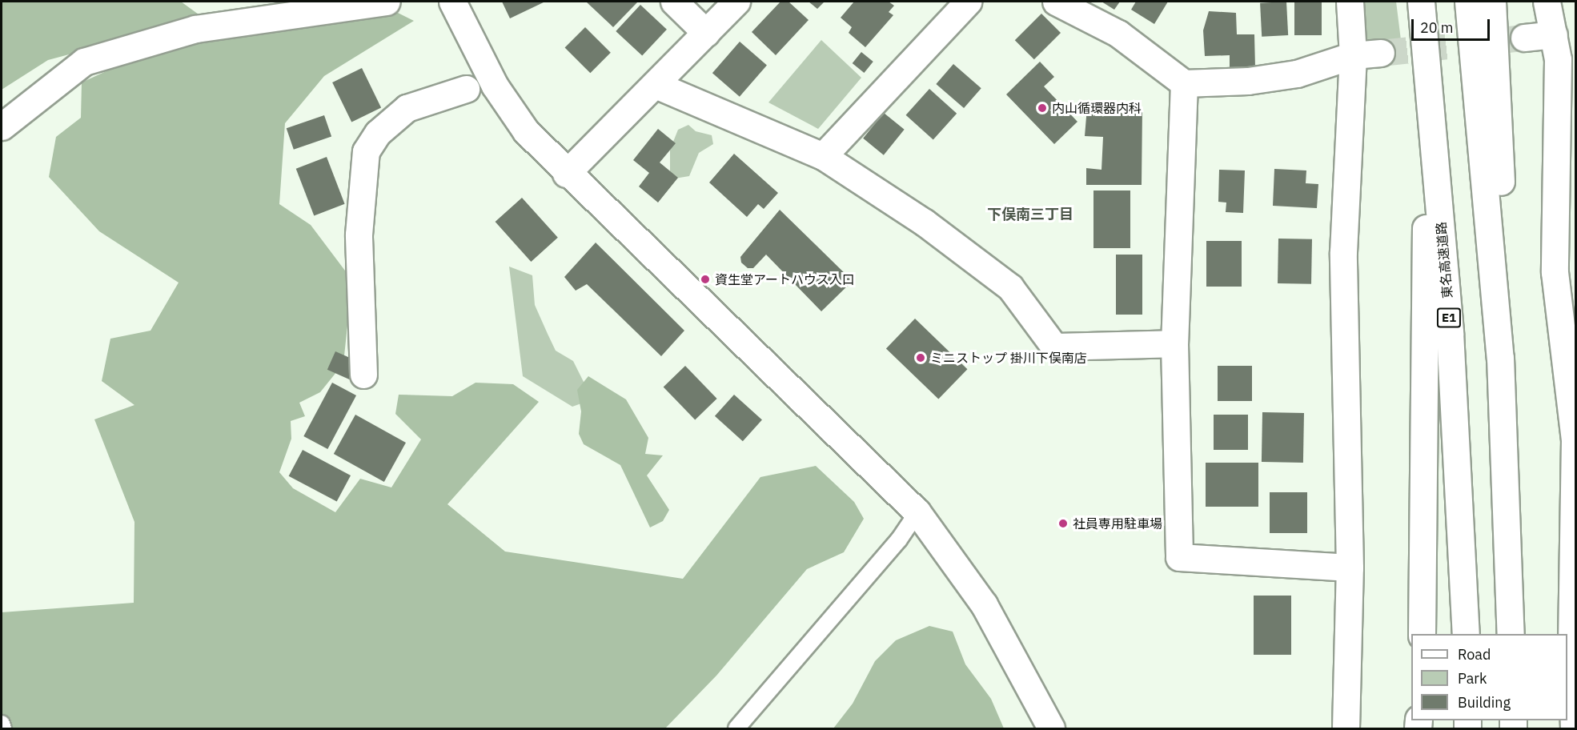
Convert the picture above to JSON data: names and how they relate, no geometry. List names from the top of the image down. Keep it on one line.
{"streets":{"main road":["東名高速道路","E1"]},"districts":["下俣南三丁目"],"places":["内山循環器内科","資生堂アートハウス入口","ミニストップ 掛川下俣南店","社員専用駐車場"],"legend":["Road","Park","Building"],"scale_bar":"20 m"}
